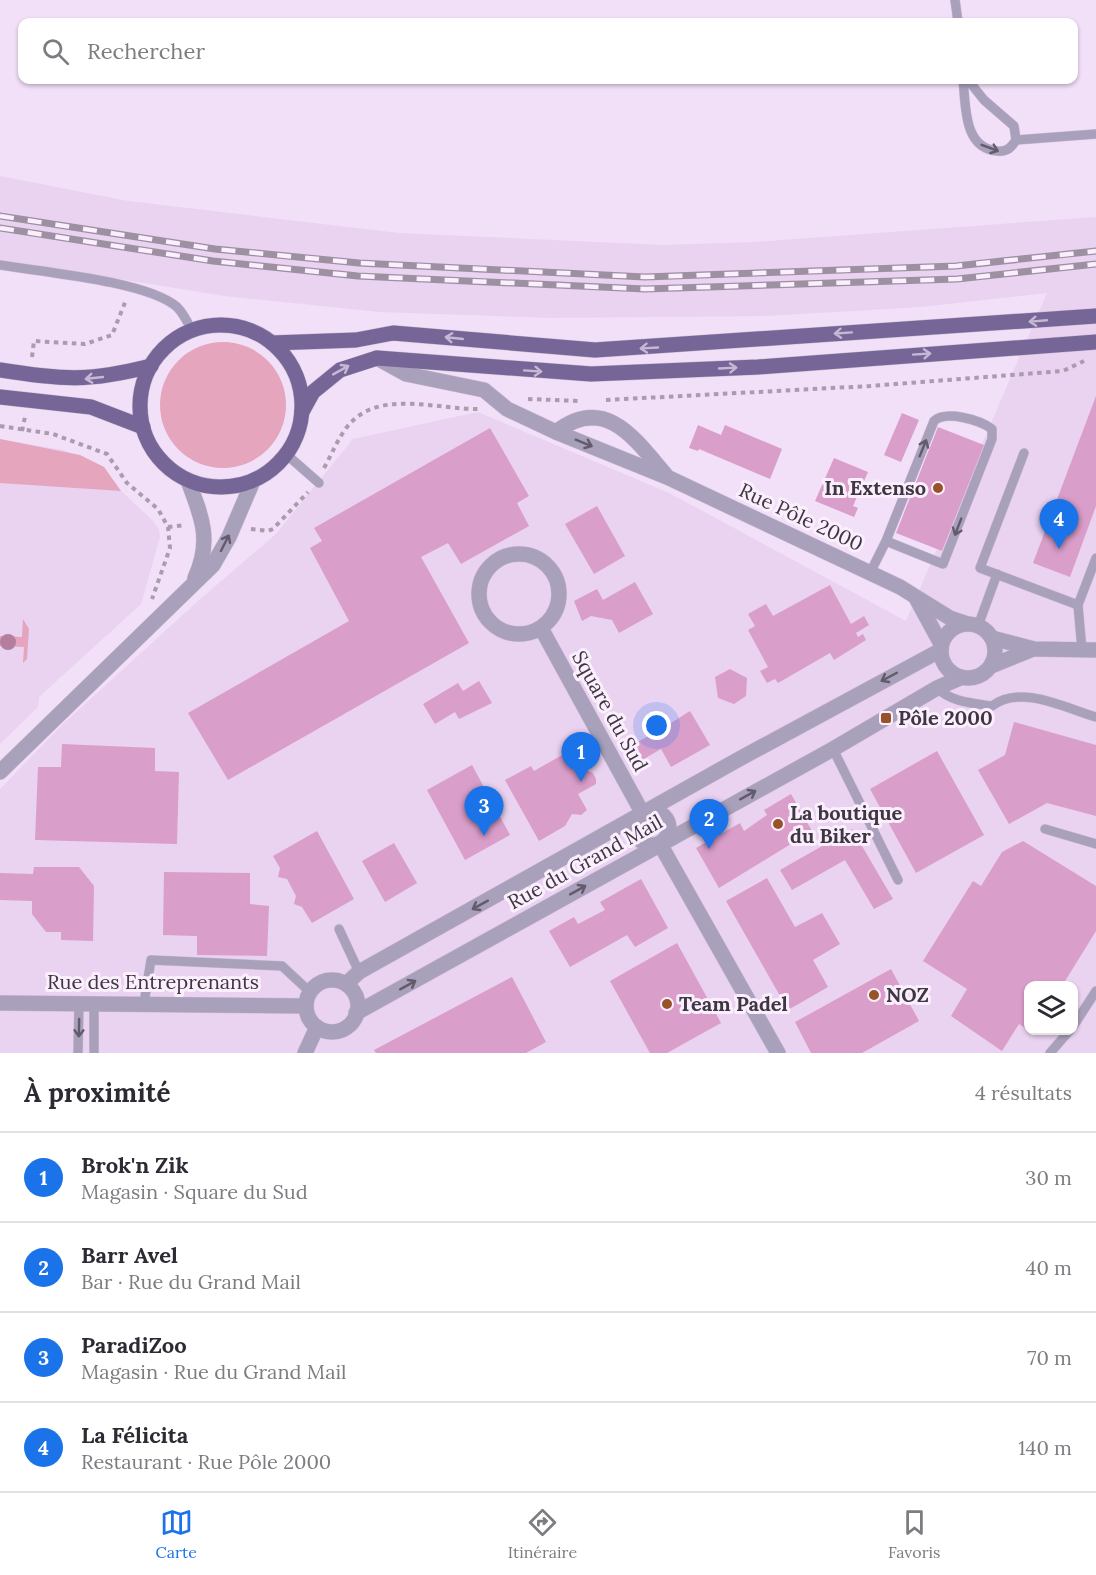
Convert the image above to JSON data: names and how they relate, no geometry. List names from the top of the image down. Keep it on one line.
{"streets":{"street":["Rue Pôle 2000","Square du Sud","Rue du Grand Mail","Rue des Entreprenants"]},"crossings":[["Rue Pôle 2000","Rue du Grand Mail"],["Square du Sud","Rue du Grand Mail"],["Rue du Grand Mail","Rue des Entreprenants"]],"places":{"other":["In Extenso","La boutique du Biker","NOZ","Team Padel"],"transit":["Pôle 2000"]},"page":{"search":"Rechercher","pins":["4","1","3","2"],"heading":["À proximité","4 résultats"],"list":[{"mark":"1","name":"Brok'n Zik","note":"Magasin · Square du Sud","value":"30 m"},{"mark":"2","name":"Barr Avel","note":"Bar · Rue du Grand Mail","value":"40 m"},{"mark":"3","name":"ParadiZoo","note":"Magasin · Rue du Grand Mail","value":"70 m"},{"mark":"4","name":"La Félicita","note":"Restaurant · Rue Pôle 2000","value":"140 m"}],"nav":["Carte","Itinéraire","Favoris"]}}
